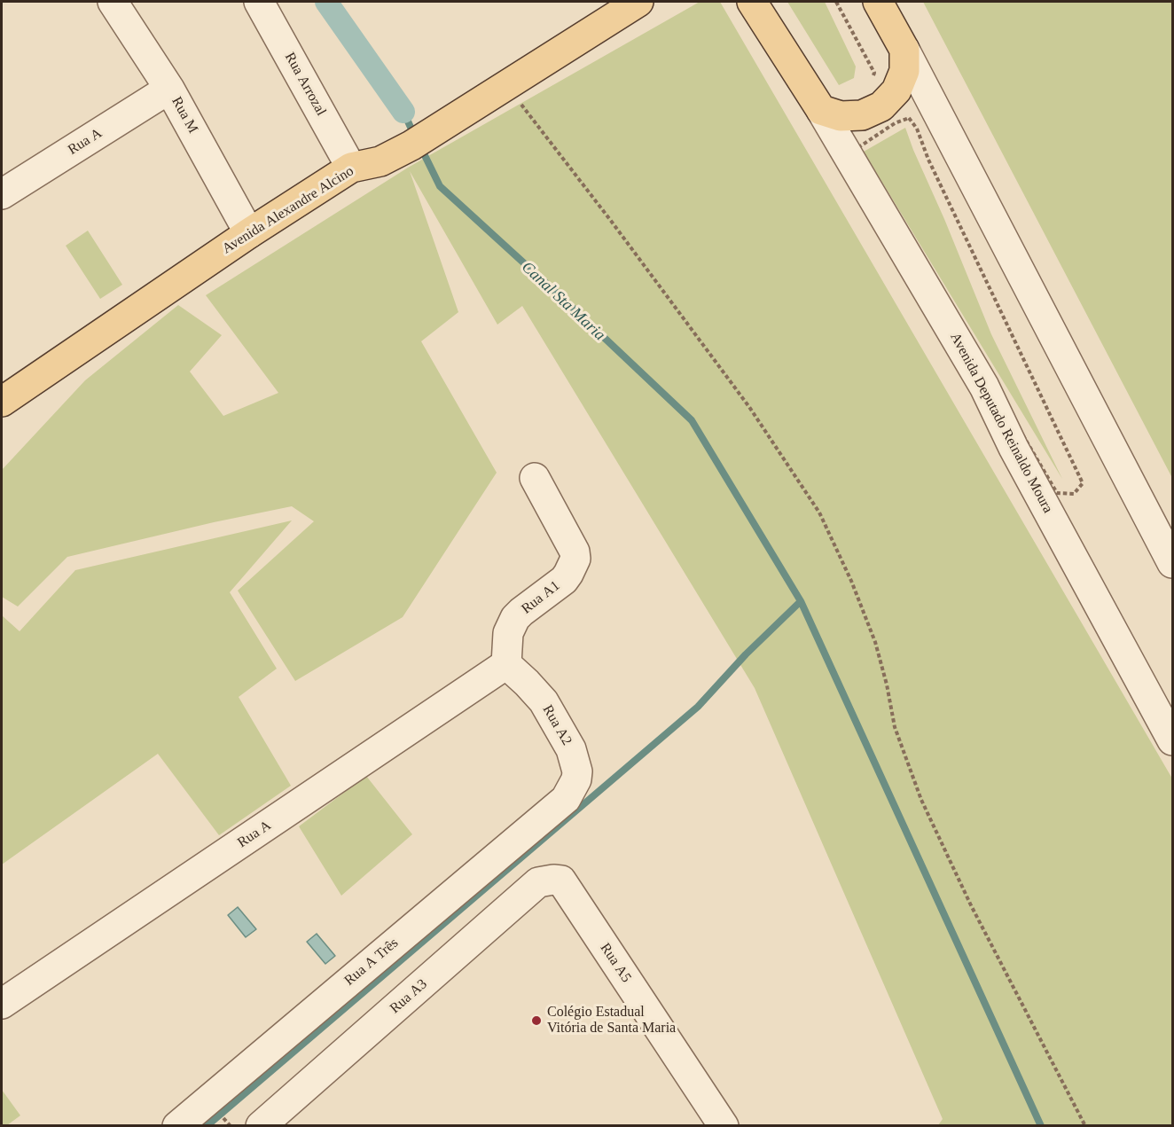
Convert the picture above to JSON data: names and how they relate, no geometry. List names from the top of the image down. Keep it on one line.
{"streets":{"main road":["Avenida Alexandre Alcino"],"street":["Rua Arrozal","Rua M","Rua A","Avenida Deputado Reinaldo Moura","Rua A1","Rua A2","Rua A Três","Rua A5","Rua A3"]},"crossings":[["Rua Arrozal","Avenida Alexandre Alcino"],["Rua M","Rua A"],["Rua M","Avenida Alexandre Alcino"],["Rua A","Rua A1"],["Rua A","Rua A2"],["Rua A1","Rua A2"],["Rua A2","Rua A Três"],["Rua A5","Rua A3"]],"water":["Canal Sta Maria"],"places":["Colégio Estadual Vitória de Santa Maria"]}
